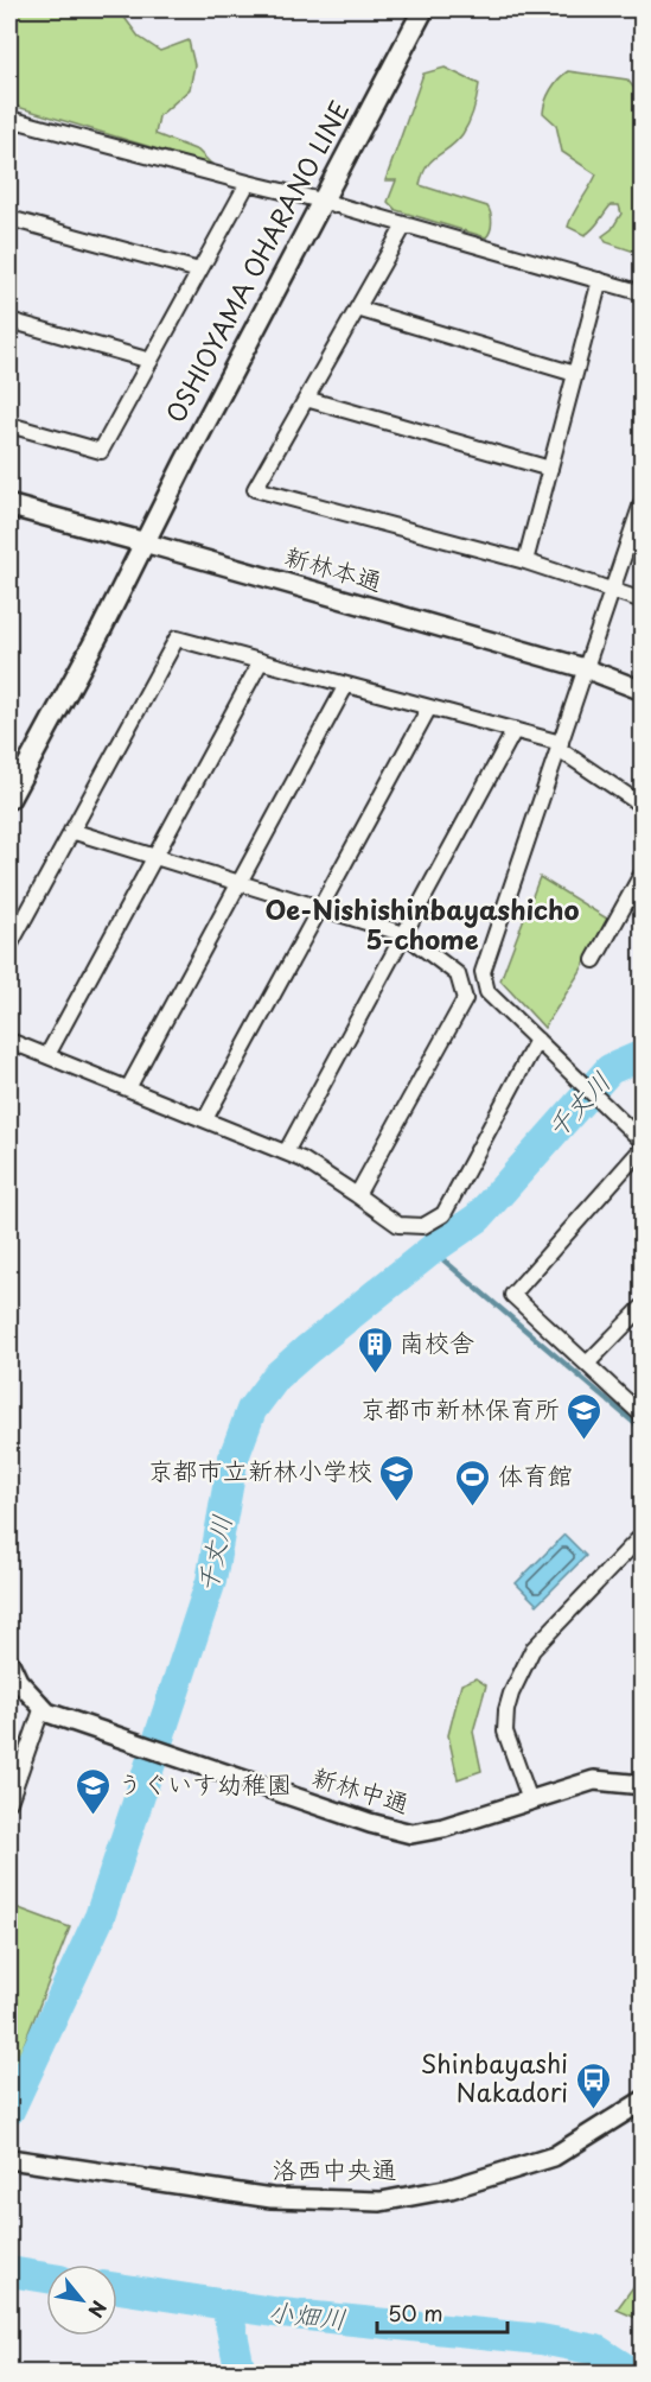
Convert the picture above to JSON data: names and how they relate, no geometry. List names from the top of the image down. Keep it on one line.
{"streets":{"main road":["OSHIOYAMA OHARANO LINE","新林本通"],"street":["新林中通","洛西中央通"]},"crossings":[["OSHIOYAMA OHARANO LINE","新林本通"]],"districts":["Oe-Nishishinbayashicho 5-chome"],"water":["千丈川","小畑川"],"places":{"building":["南校舎"],"school or university":["京都市新林保育所","京都市立新林小学校","うぐいす幼稚園"],"sports":["体育館"],"bus stop":["Shinbayashi Nakadori"]},"scale_bar":"50 m","north":"bottom right"}
